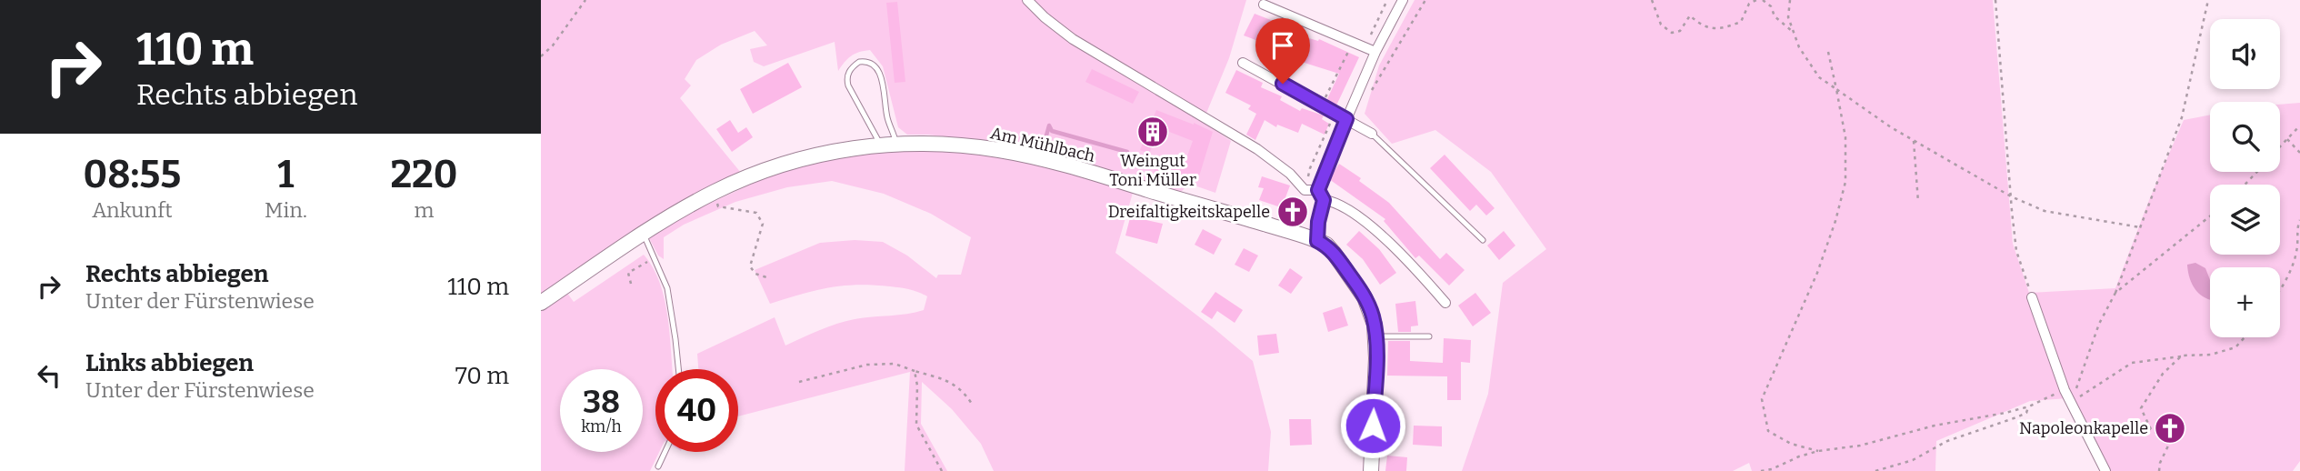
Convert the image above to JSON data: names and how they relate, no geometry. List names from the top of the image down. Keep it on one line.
{"streets":{"street":["Am Mühlbach"]},"places":{"building":["Weingut Toni Müller"],"church":["Dreifaltigkeitskapelle","Napoleonkapelle"]},"page":{"turn":["110 m","Rechts abbiegen"],"map_buttons":"+","eta":["08:55","Ankunft","1","Min.","220","m"],"list":[{"name":"Rechts abbiegen","note":"Unter der Fürstenwiese","value":"110 m"},{"name":"Links abbiegen","note":"Unter der Fürstenwiese","value":"70 m"}],"speed":"38 km/h","limit":"40"}}
